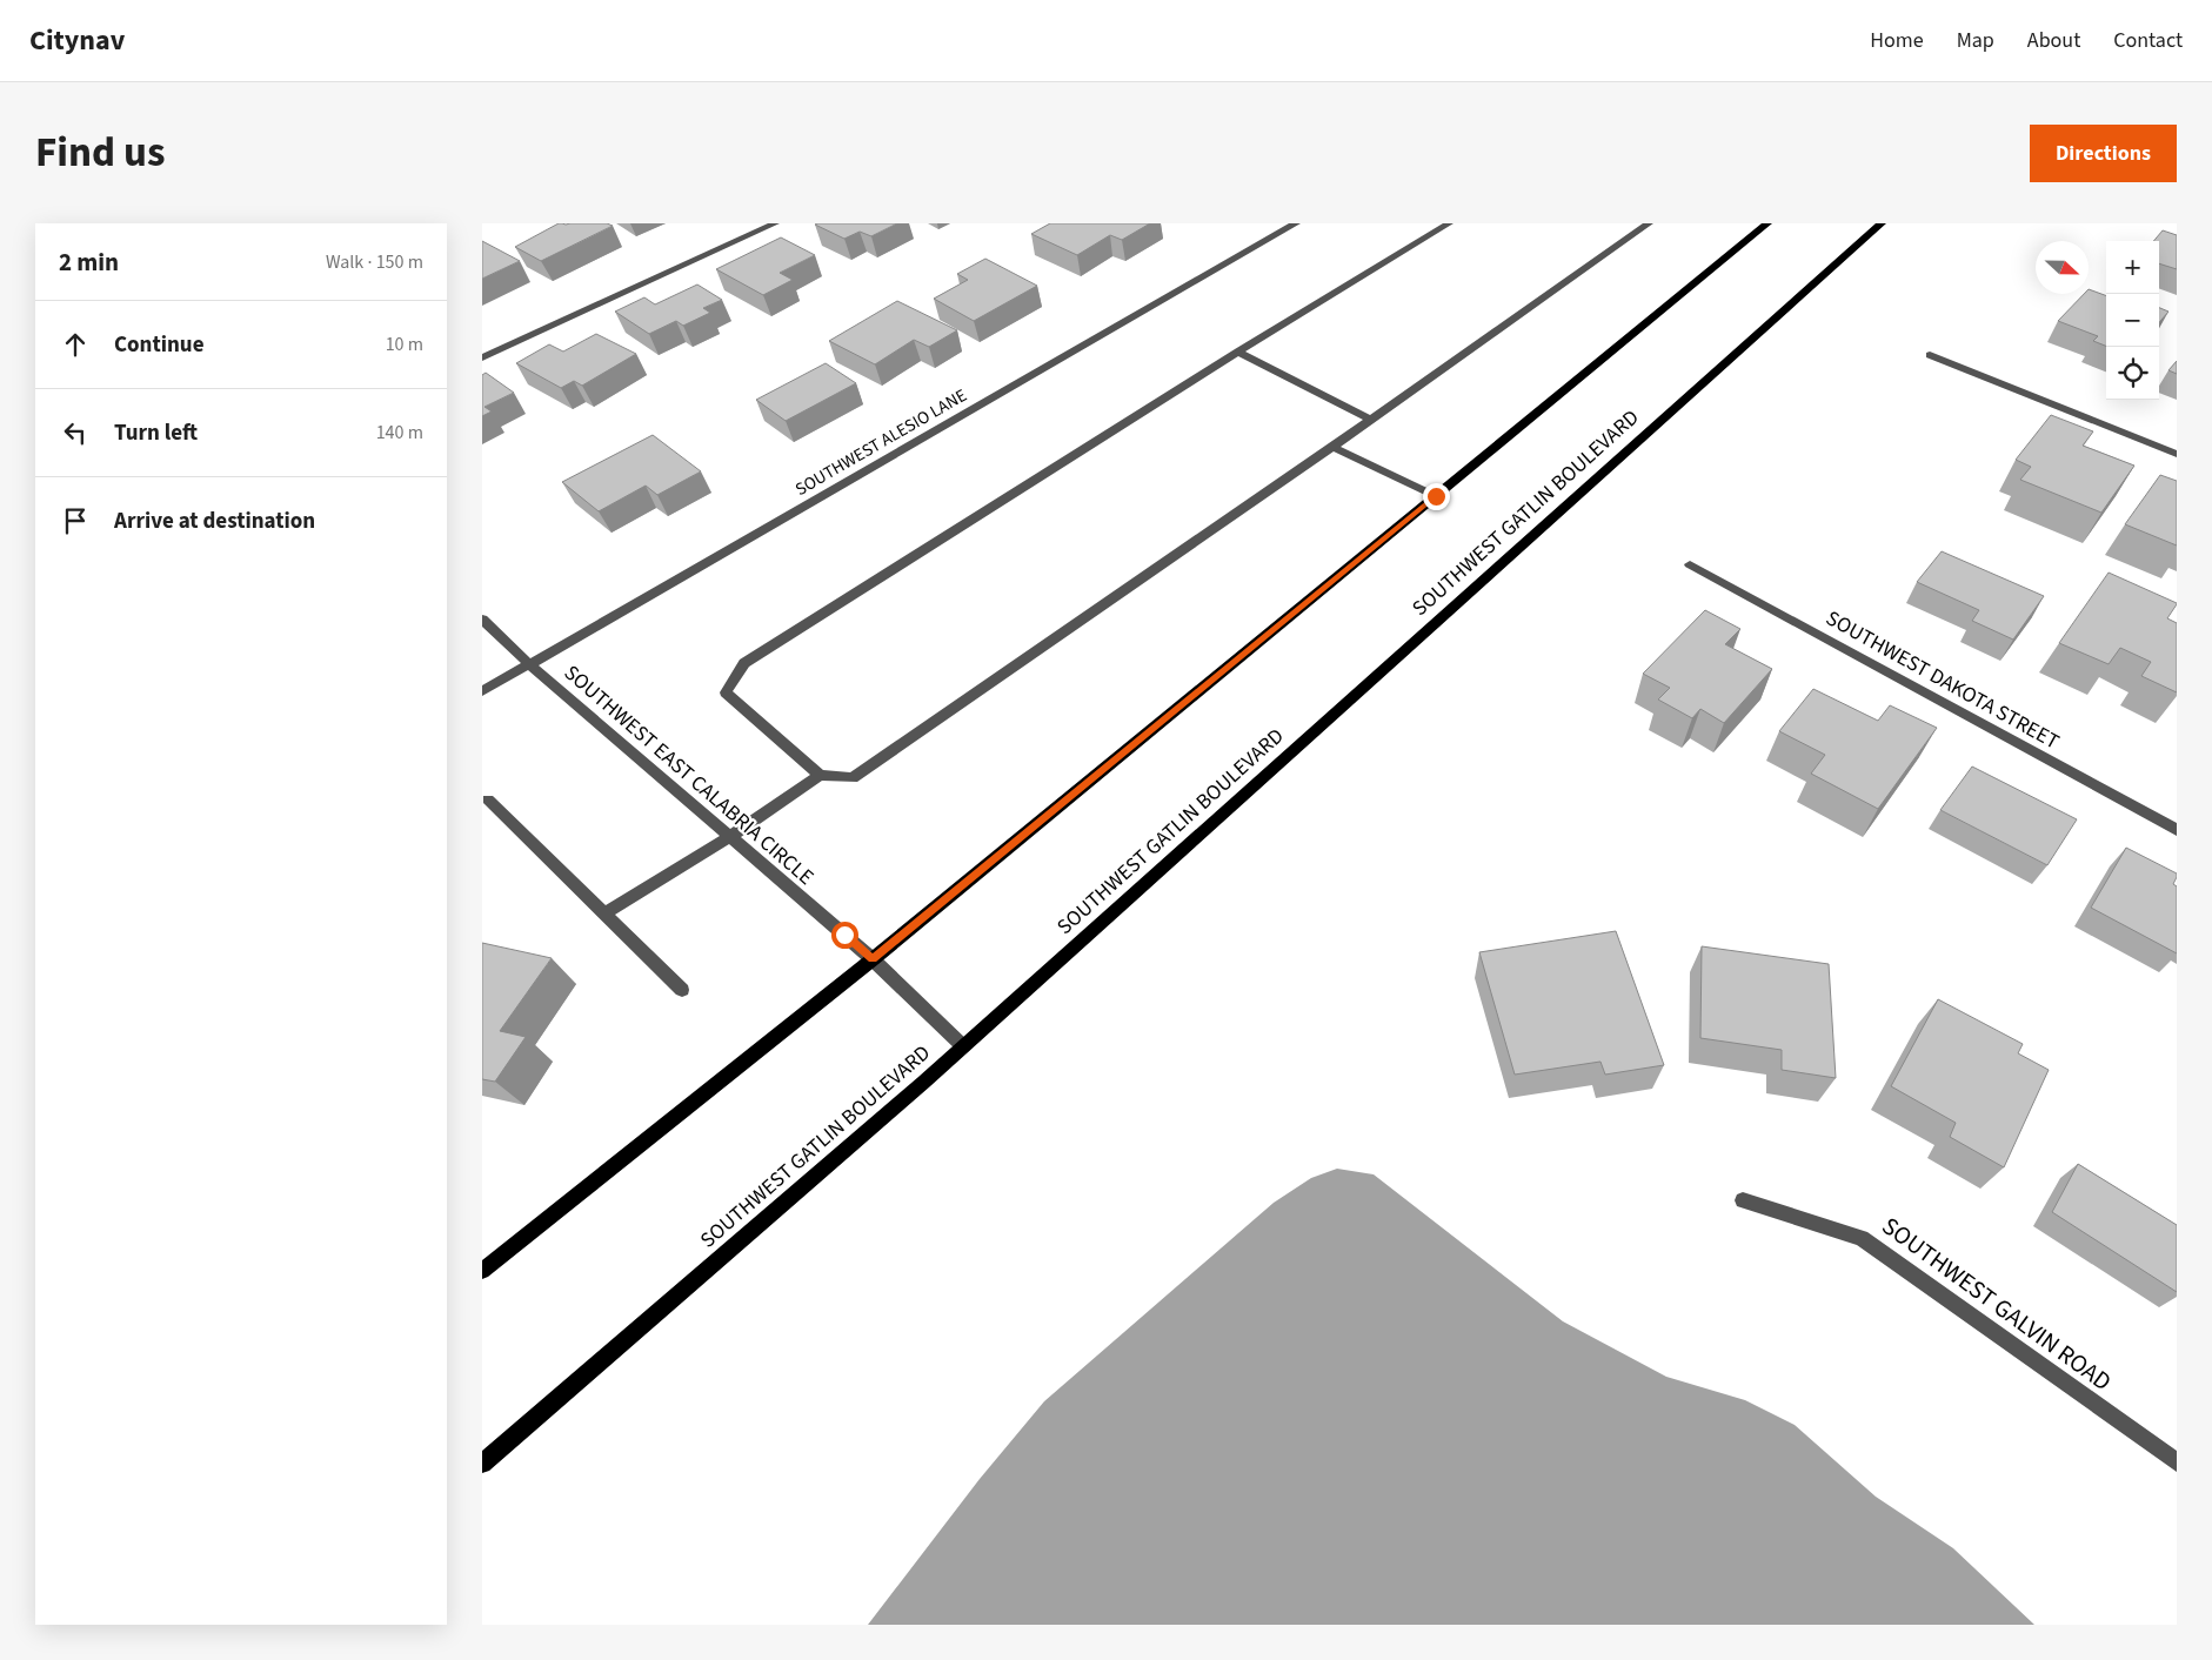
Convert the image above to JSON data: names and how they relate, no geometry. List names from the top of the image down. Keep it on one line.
{"streets":{"main road":["SOUTHWEST GATLIN BOULEVARD"],"street":["SOUTHWEST ALESIO LANE","SOUTHWEST DAKOTA STREET","SOUTHWEST EAST CALABRIA CIRCLE","SOUTHWEST GALVIN ROAD"]},"crossings":[["SOUTHWEST ALESIO LANE","SOUTHWEST EAST CALABRIA CIRCLE"],["SOUTHWEST GATLIN BOULEVARD","SOUTHWEST EAST CALABRIA CIRCLE"]],"north":"right","page":{"header":"Citynav","nav":["Home","Map","About","Contact"],"title":"Find us","buttons":"Directions","heading":["2 min","Walk · 150 m"],"map_buttons":["+","−"],"list":[["Continue","10 m"],["Turn left","140 m"],"Arrive at destination"]}}
